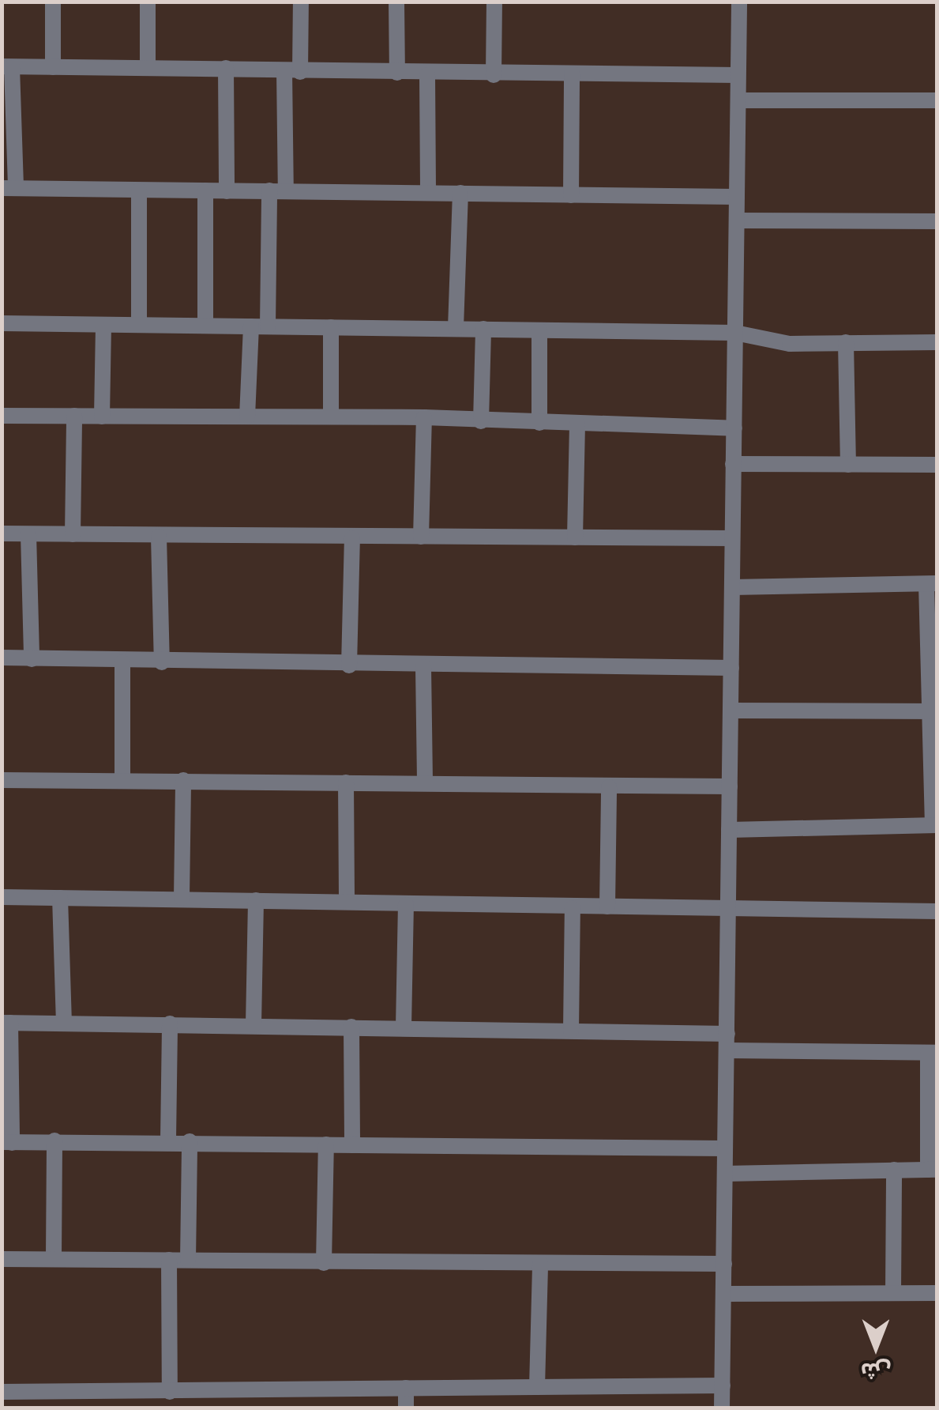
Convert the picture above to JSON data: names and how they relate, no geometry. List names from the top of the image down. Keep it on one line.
{"north":"bottom"}
